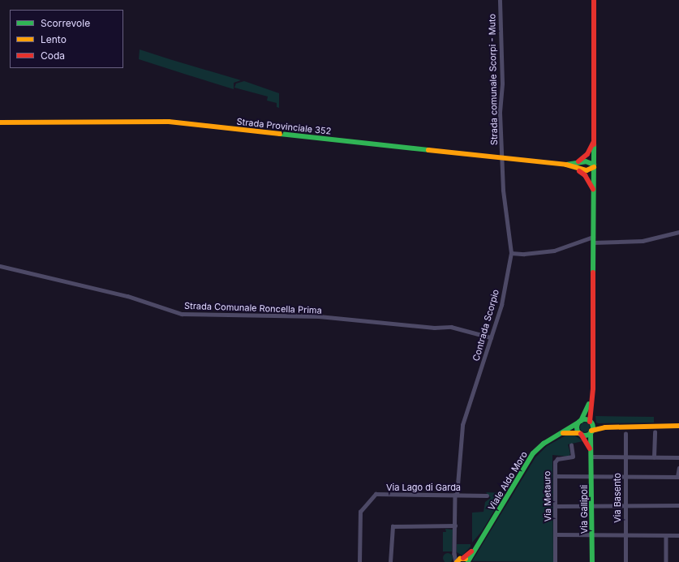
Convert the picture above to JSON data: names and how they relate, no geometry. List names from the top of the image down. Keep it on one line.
{"streets":{"main road":["Strada Provinciale 352","Viale Aldo Moro","Via Gallipoli"],"street":["Strada comunale Scorpi - Muto","Strada Comunale Roncella Prima","Contrada Scorpio","Via Lago di Garda","Via Metauro","Via Basento"]},"crossings":[["Strada comunale Scorpi - Muto","Strada Provinciale 352"],["Strada comunale Scorpi - Muto","Contrada Scorpio"],["Strada Provinciale 352","Contrada Scorpio"],["Strada Comunale Roncella Prima","Contrada Scorpio"],["Contrada Scorpio","Viale Aldo Moro"],["Contrada Scorpio","Via Lago di Garda"],["Viale Aldo Moro","Via Gallipoli"]],"legend":["Scorrevole","Lento","Coda"]}
